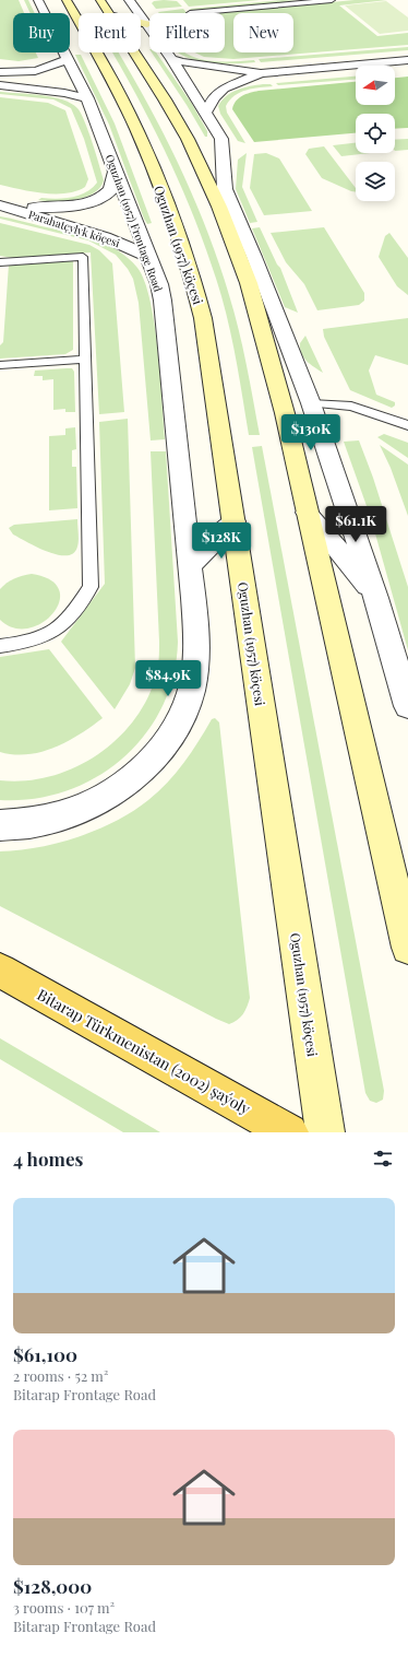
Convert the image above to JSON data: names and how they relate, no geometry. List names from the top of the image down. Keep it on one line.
{"streets":{"main road":["Oguzhan (1957) köçesi","Bitarap Türkmenistan (2002) şaýoly"],"street":["Oguzhan (1957) Frontage Road","Parahatçylyk köçesi"]},"crossings":[["Oguzhan (1957) Frontage Road","Parahatçylyk köçesi"]],"north":"left","page":{"chip":["Buy","Rent","Filters","New"],"price":["$130K","$61.1K","$128K","$84.9K"],"heading":"4 homes","list":[{"name":"$61,100","note":"2 rooms · 52 m² · Bitarap Frontage Road"},{"name":"$128,000","note":"3 rooms · 107 m² · Bitarap Frontage Road"}]}}
